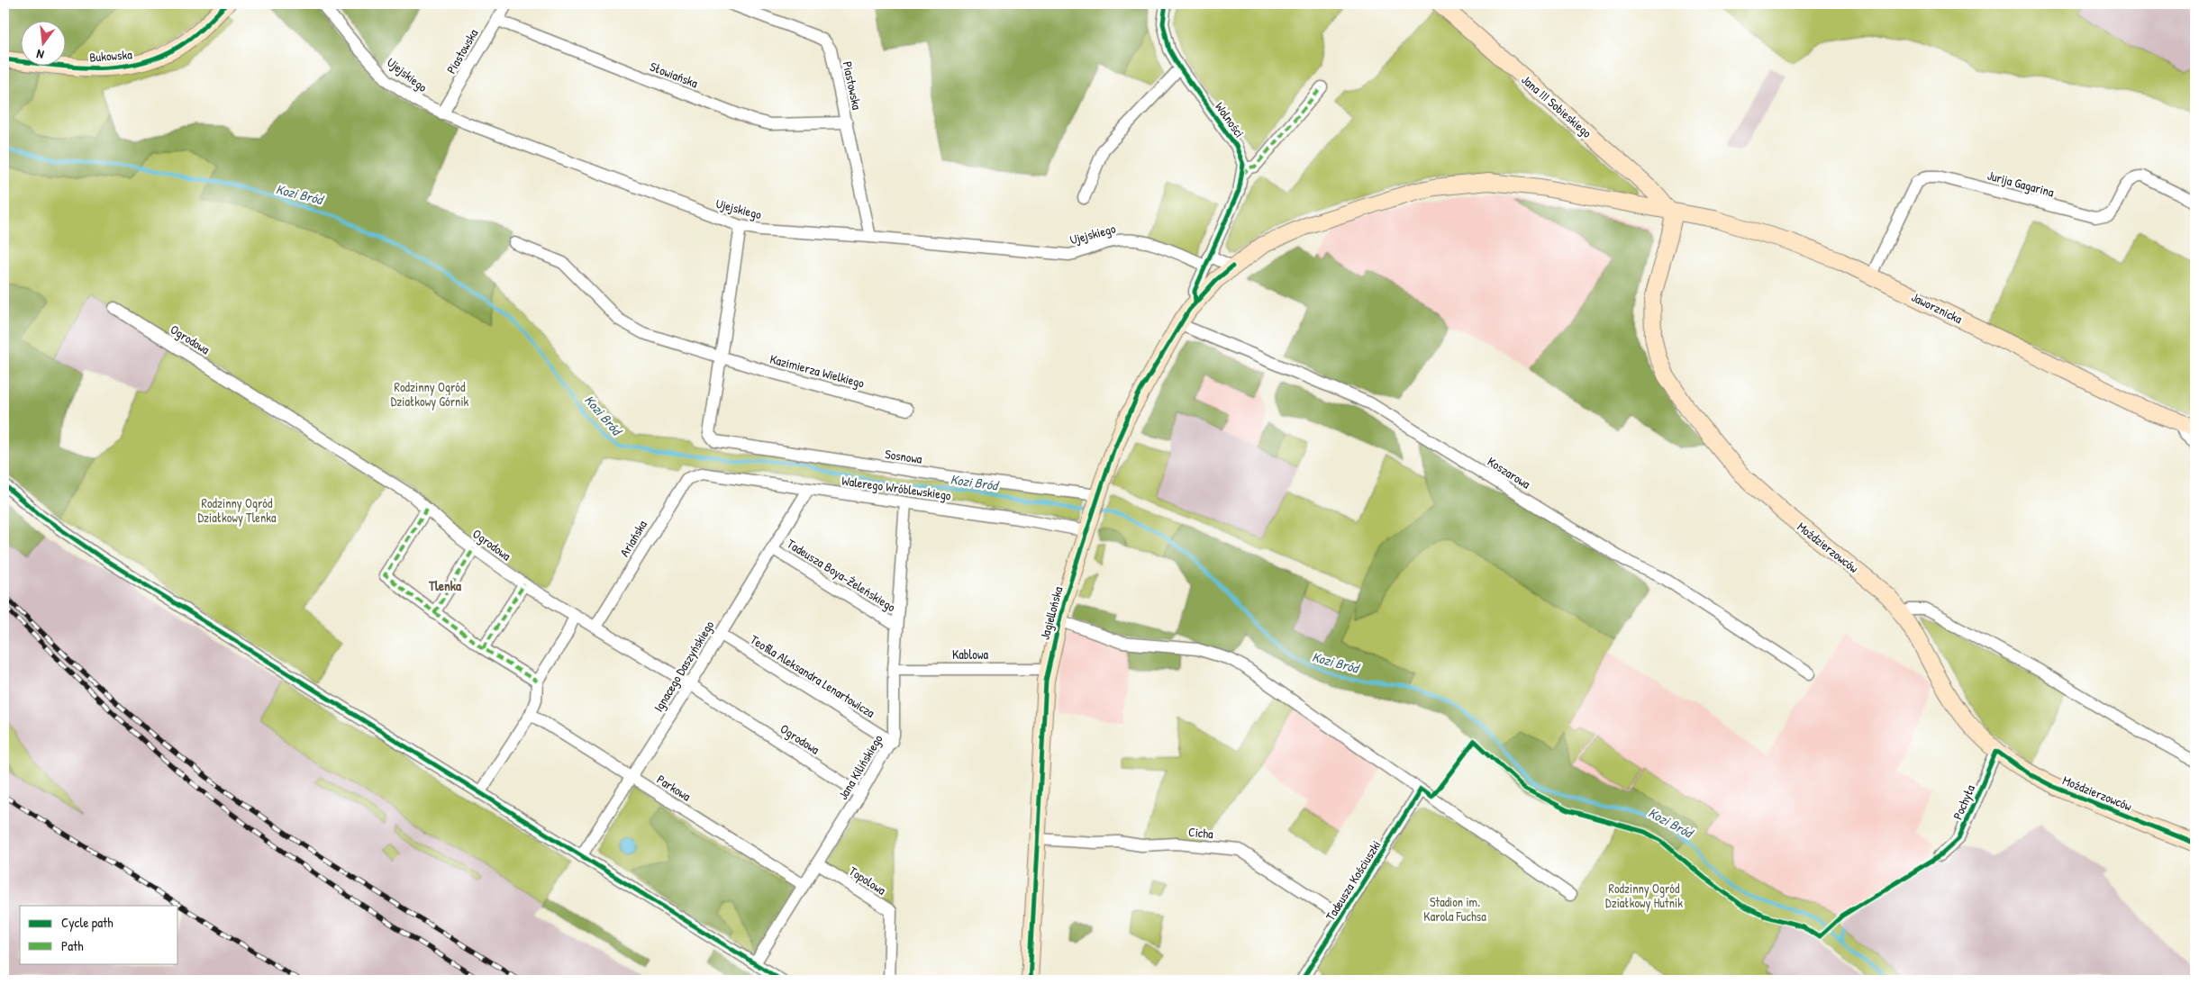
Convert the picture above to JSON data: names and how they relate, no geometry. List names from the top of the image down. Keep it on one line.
{"streets":{"street":["Piastowska","Bukowska","Ujejskiego","Słowiańska","Jana III Sobieskiego","Wolności","Jurija Gagarina","Jaworznicka","Ogrodowa","Kazimierza Wielkiego","Sosnowa","Koszarowa","Walerego Wróblewskiego","Ariańska","Moździerzowców","Tadeusza Boya-Żeleńskiego","Jagiellońska","Kablowa","Ignacego Daszyńskiego","Teofila Aleksandra Lenartowicza","Jana Kilińskiego","Parkowa","Pochyła","Cicha","Topolowa","Tadeusza Kościuszki"]},"crossings":[["Piastowska","Ujejskiego"],["Piastowska","Słowiańska"],["Ujejskiego","Wolności"],["Ujejskiego","Jaworznicka"],["Ujejskiego","Jagiellońska"],["Jana III Sobieskiego","Jaworznicka"],["Jana III Sobieskiego","Moździerzowców"],["Wolności","Jagiellońska"],["Jurija Gagarina","Jaworznicka"],["Jaworznicka","Moździerzowców"],["Jaworznicka","Jagiellońska"],["Ogrodowa","Ariańska"],["Ogrodowa","Ignacego Daszyńskiego"],["Ogrodowa","Jana Kilińskiego"],["Kazimierza Wielkiego","Sosnowa"],["Sosnowa","Jagiellońska"],["Koszarowa","Jagiellońska"],["Walerego Wróblewskiego","Ariańska"],["Walerego Wróblewskiego","Jagiellońska"],["Walerego Wróblewskiego","Ignacego Daszyńskiego"],["Walerego Wróblewskiego","Jana Kilińskiego"],["Moździerzowców","Pochyła"],["Tadeusza Boya-Żeleńskiego","Ignacego Daszyńskiego"],["Tadeusza Boya-Żeleńskiego","Jana Kilińskiego"],["Jagiellońska","Kablowa"],["Jagiellońska","Cicha"],["Kablowa","Jana Kilińskiego"],["Ignacego Daszyńskiego","Teofila Aleksandra Lenartowicza"],["Ignacego Daszyńskiego","Parkowa"],["Teofila Aleksandra Lenartowicza","Jana Kilińskiego"],["Jana Kilińskiego","Parkowa"],["Jana Kilińskiego","Topolowa"],["Cicha","Tadeusza Kościuszki"]],"districts":["Tlenka"],"water":["Kozi Bród"],"parks":["Rodzinny Ogród Działkowy Górnik","Rodzinny Ogród Działkowy Tlenka","Rodzinny Ogród Działkowy Hutnik","Stadion im. Karola Fuchsa"],"legend":["Cycle path","Path"],"north":"bottom"}
